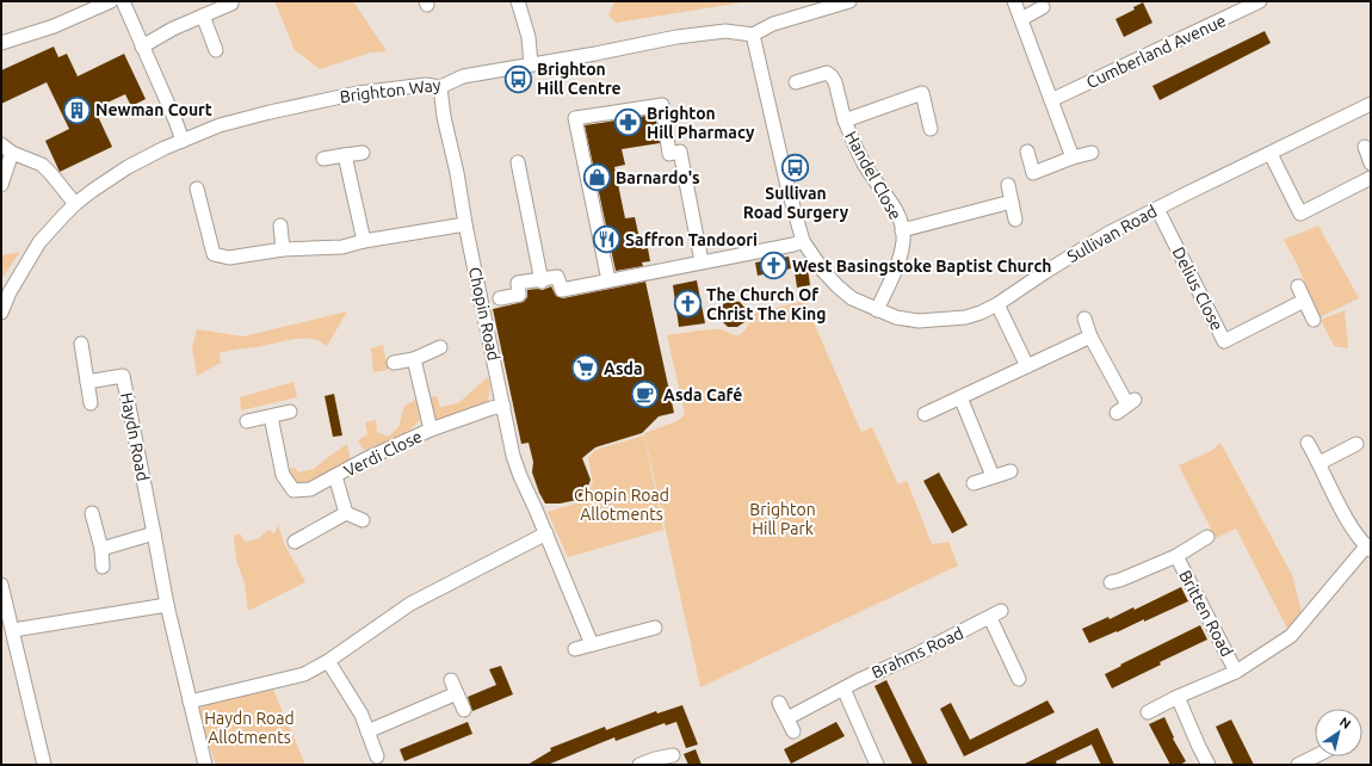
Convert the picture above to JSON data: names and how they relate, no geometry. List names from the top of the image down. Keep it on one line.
{"streets":{"street":["Cumberland Avenue","Brighton Way","Handel Close","Sullivan Road","Delius Close","Chopin Road","Haydn Road","Verdi Close","Britten Road","Brahms Road"]},"crossings":[["Brighton Way","Sullivan Road"],["Brighton Way","Chopin Road"],["Handel Close","Sullivan Road"],["Sullivan Road","Delius Close"],["Chopin Road","Verdi Close"]],"parks":["Chopin Road Allotments","Brighton Hill Park","Haydn Road Allotments"],"places":{"bus stop":["Brighton Hill Centre","Sullivan Road Surgery"],"building":["Newman Court"],"pharmacy":["Brighton Hill Pharmacy"],"shop":["Barnardo's"],"restaurant":["Saffron Tandoori"],"church":["West Basingstoke Baptist Church","The Church Of Christ The King"],"supermarket":["Asda"],"cafe":["Asda Café"]},"north":"top right"}
